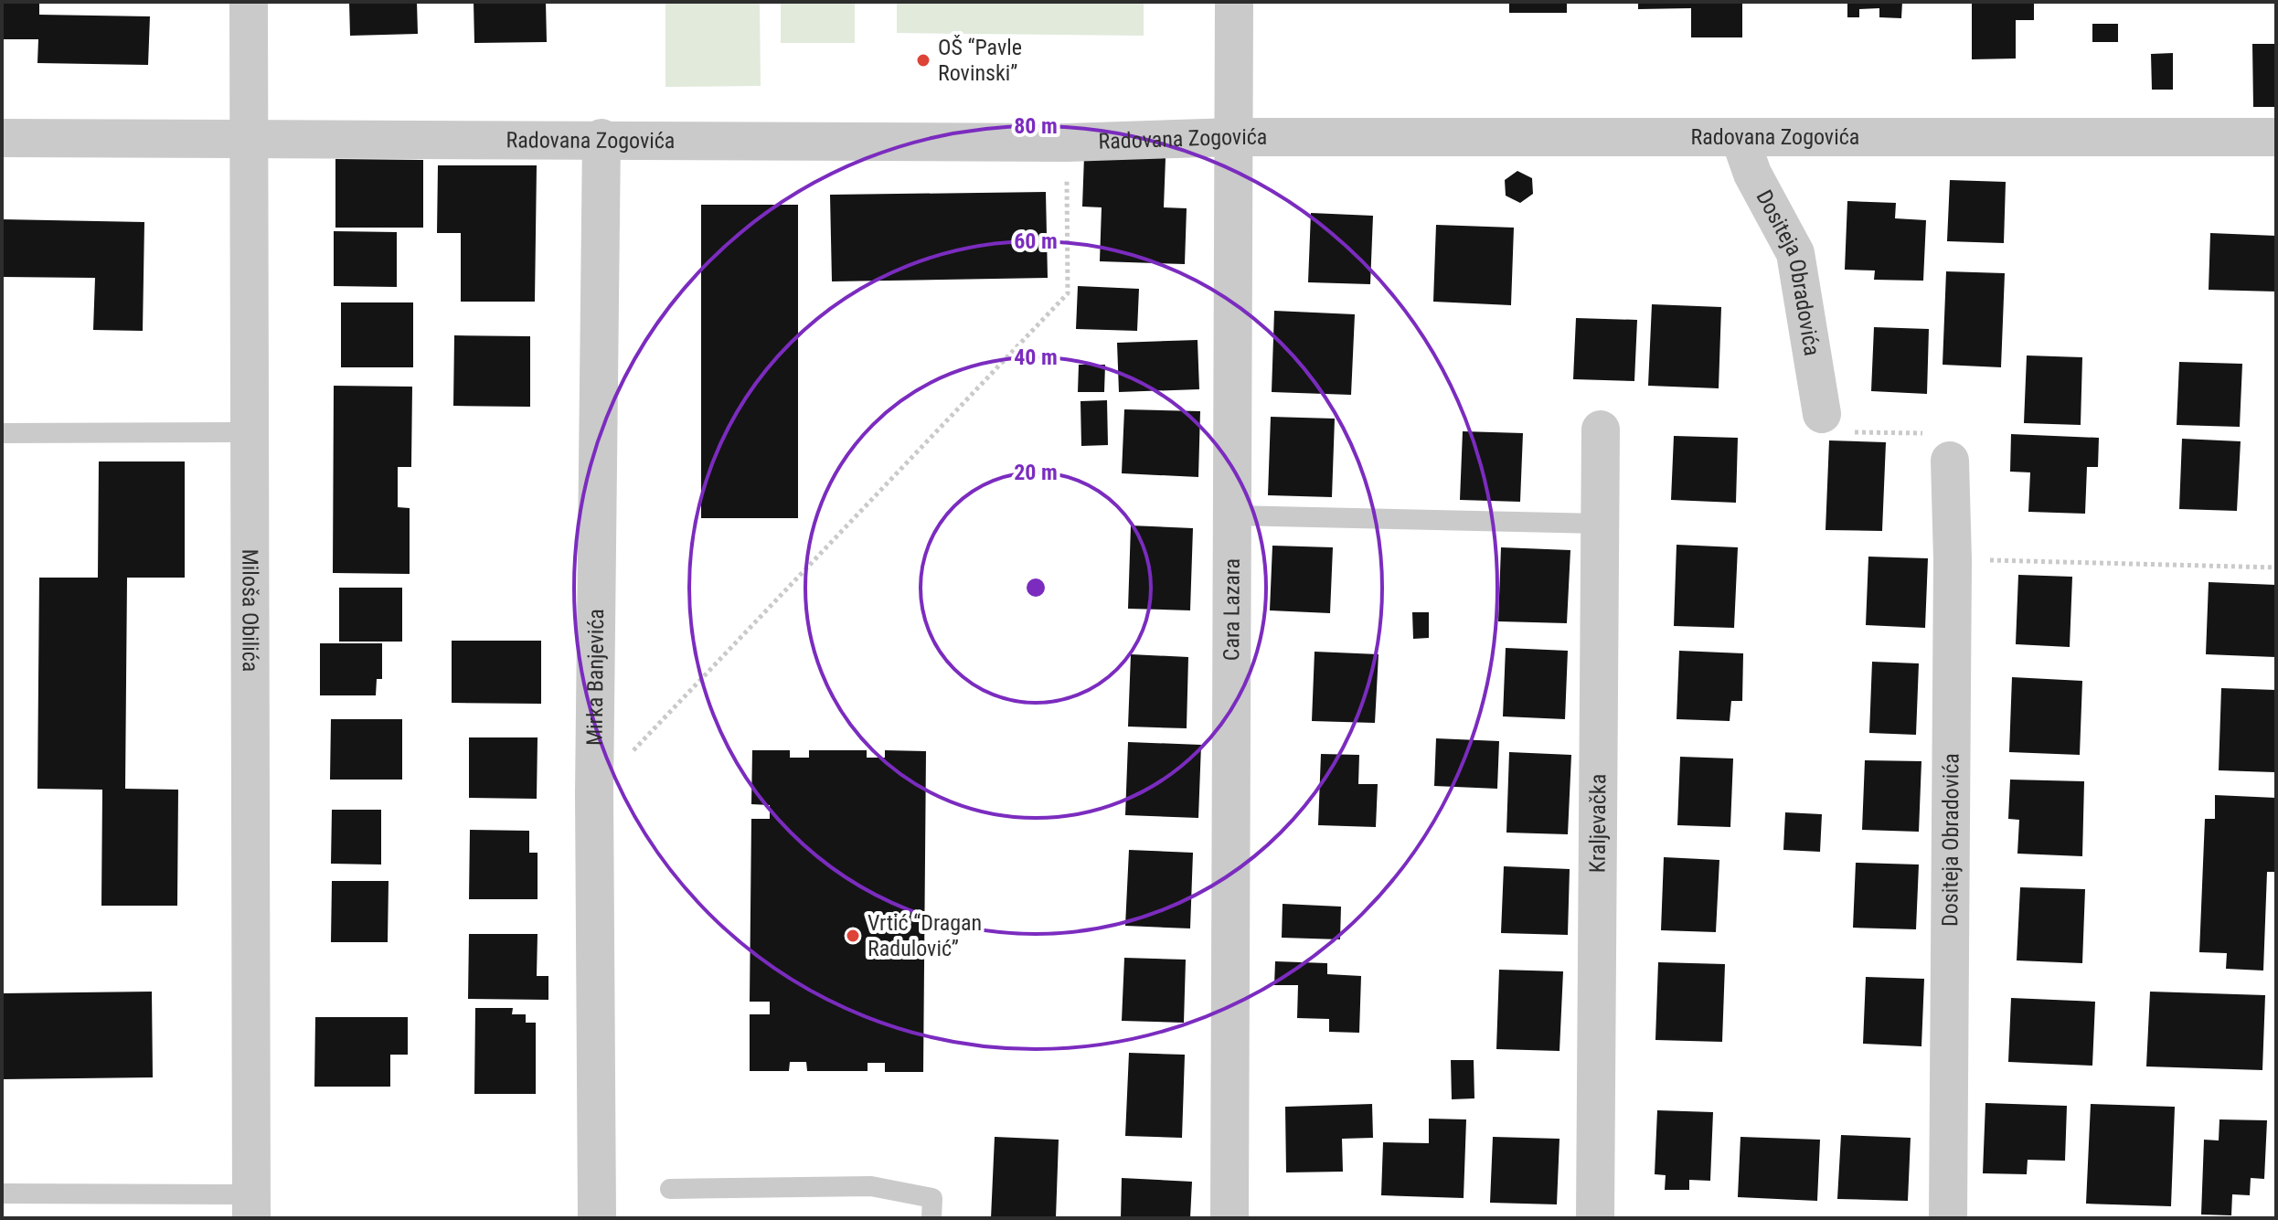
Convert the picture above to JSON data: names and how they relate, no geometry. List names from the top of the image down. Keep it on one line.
{"streets":{"street":["Radovana Zogovića","Dositeja Obradovića","Miloša Obilića","Cara Lazara","Mirka Banjevića","Kraljevačka"]},"crossings":[["Radovana Zogovića","Dositeja Obradovića"],["Radovana Zogovića","Miloša Obilića"],["Radovana Zogovića","Cara Lazara"],["Radovana Zogovića","Mirka Banjevića"]],"places":["OŠ “Pavle Rovinski”","Vrtić “Dragan Radulović”"],"rings":["80 m","60 m","40 m","20 m"]}
